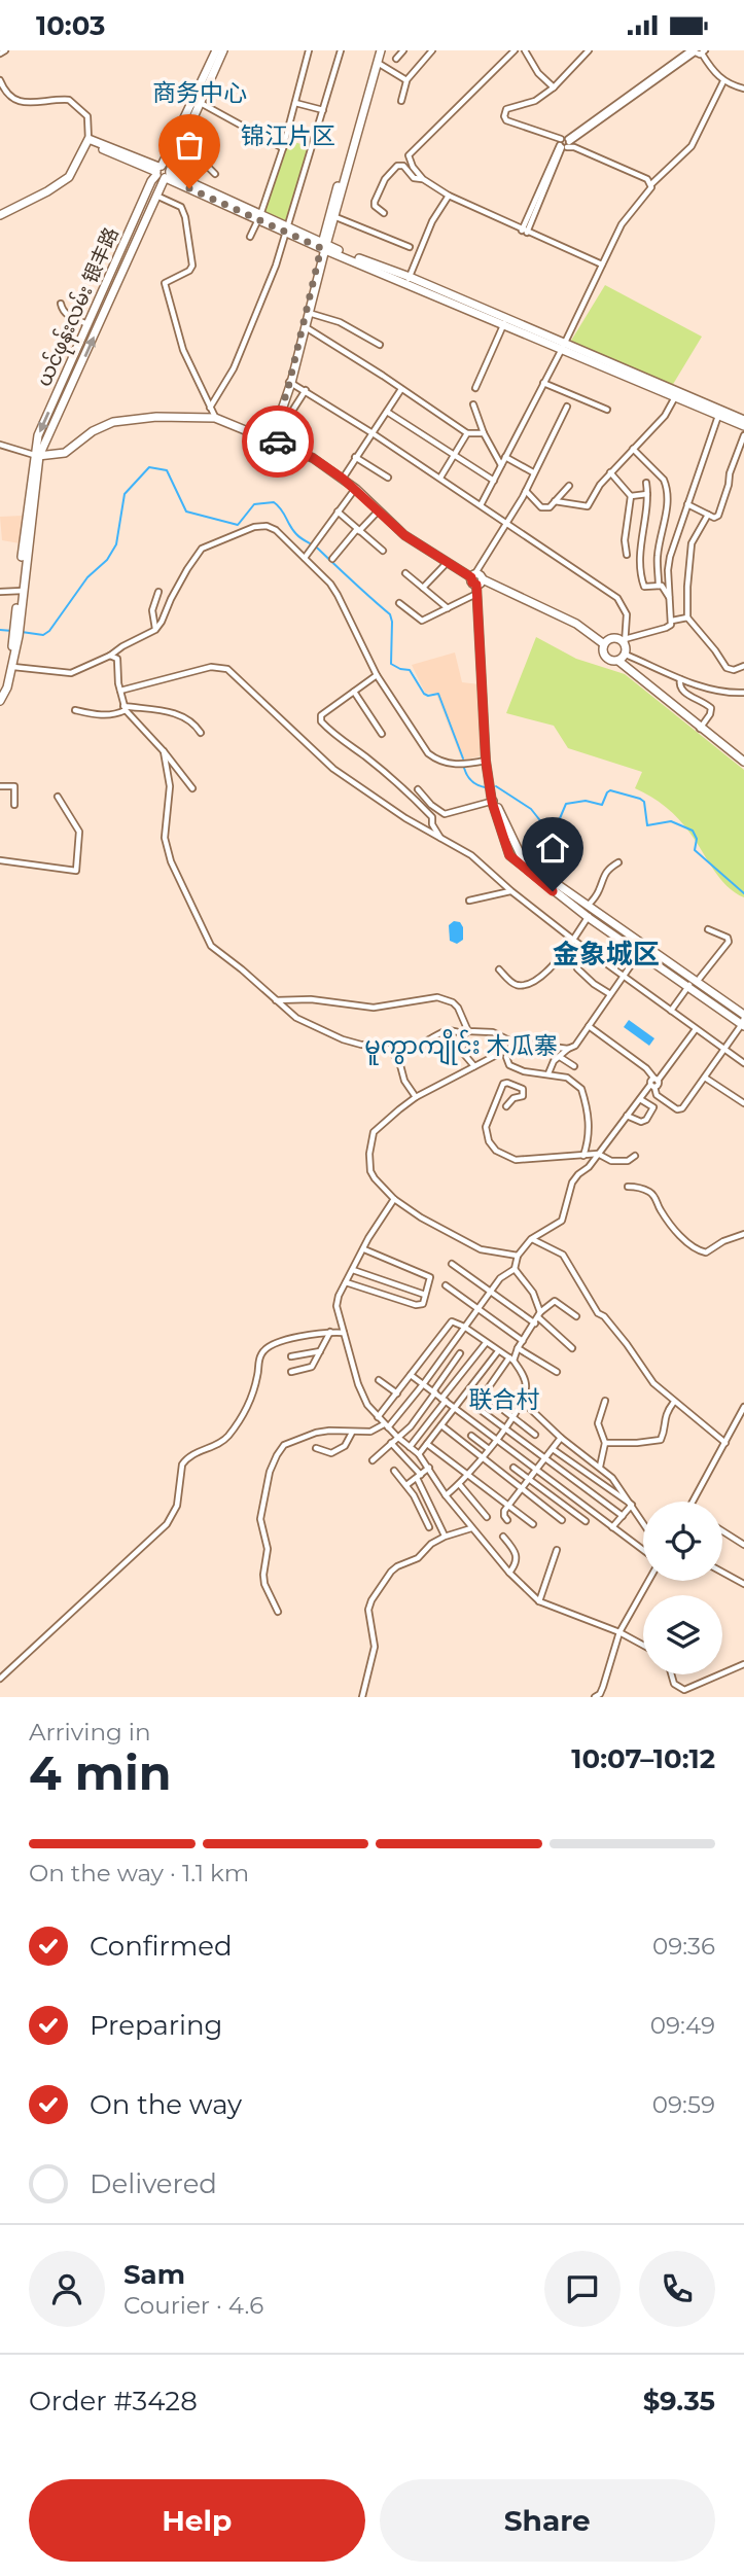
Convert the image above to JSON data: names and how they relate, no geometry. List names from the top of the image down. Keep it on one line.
{"streets":{"main road":["ယင်ဖုန်းလမ်း 银丰路"]},"districts":["商务中心","锦江片区","金象城区","မူကွာကျိုင်း 木瓜寨","联合村"],"page":{"status":"10:03","heading":["4 min","Arriving in","10:07–10:12"],"panel":["Sam","Courier · 4.6","Order #3428","$9.35"],"bar":"On the way · 1.1 km","list":[["Confirmed","09:36"],["Preparing","09:49"],["On the way","09:59"],"Delivered"],"buttons":["Help","Share"]}}
